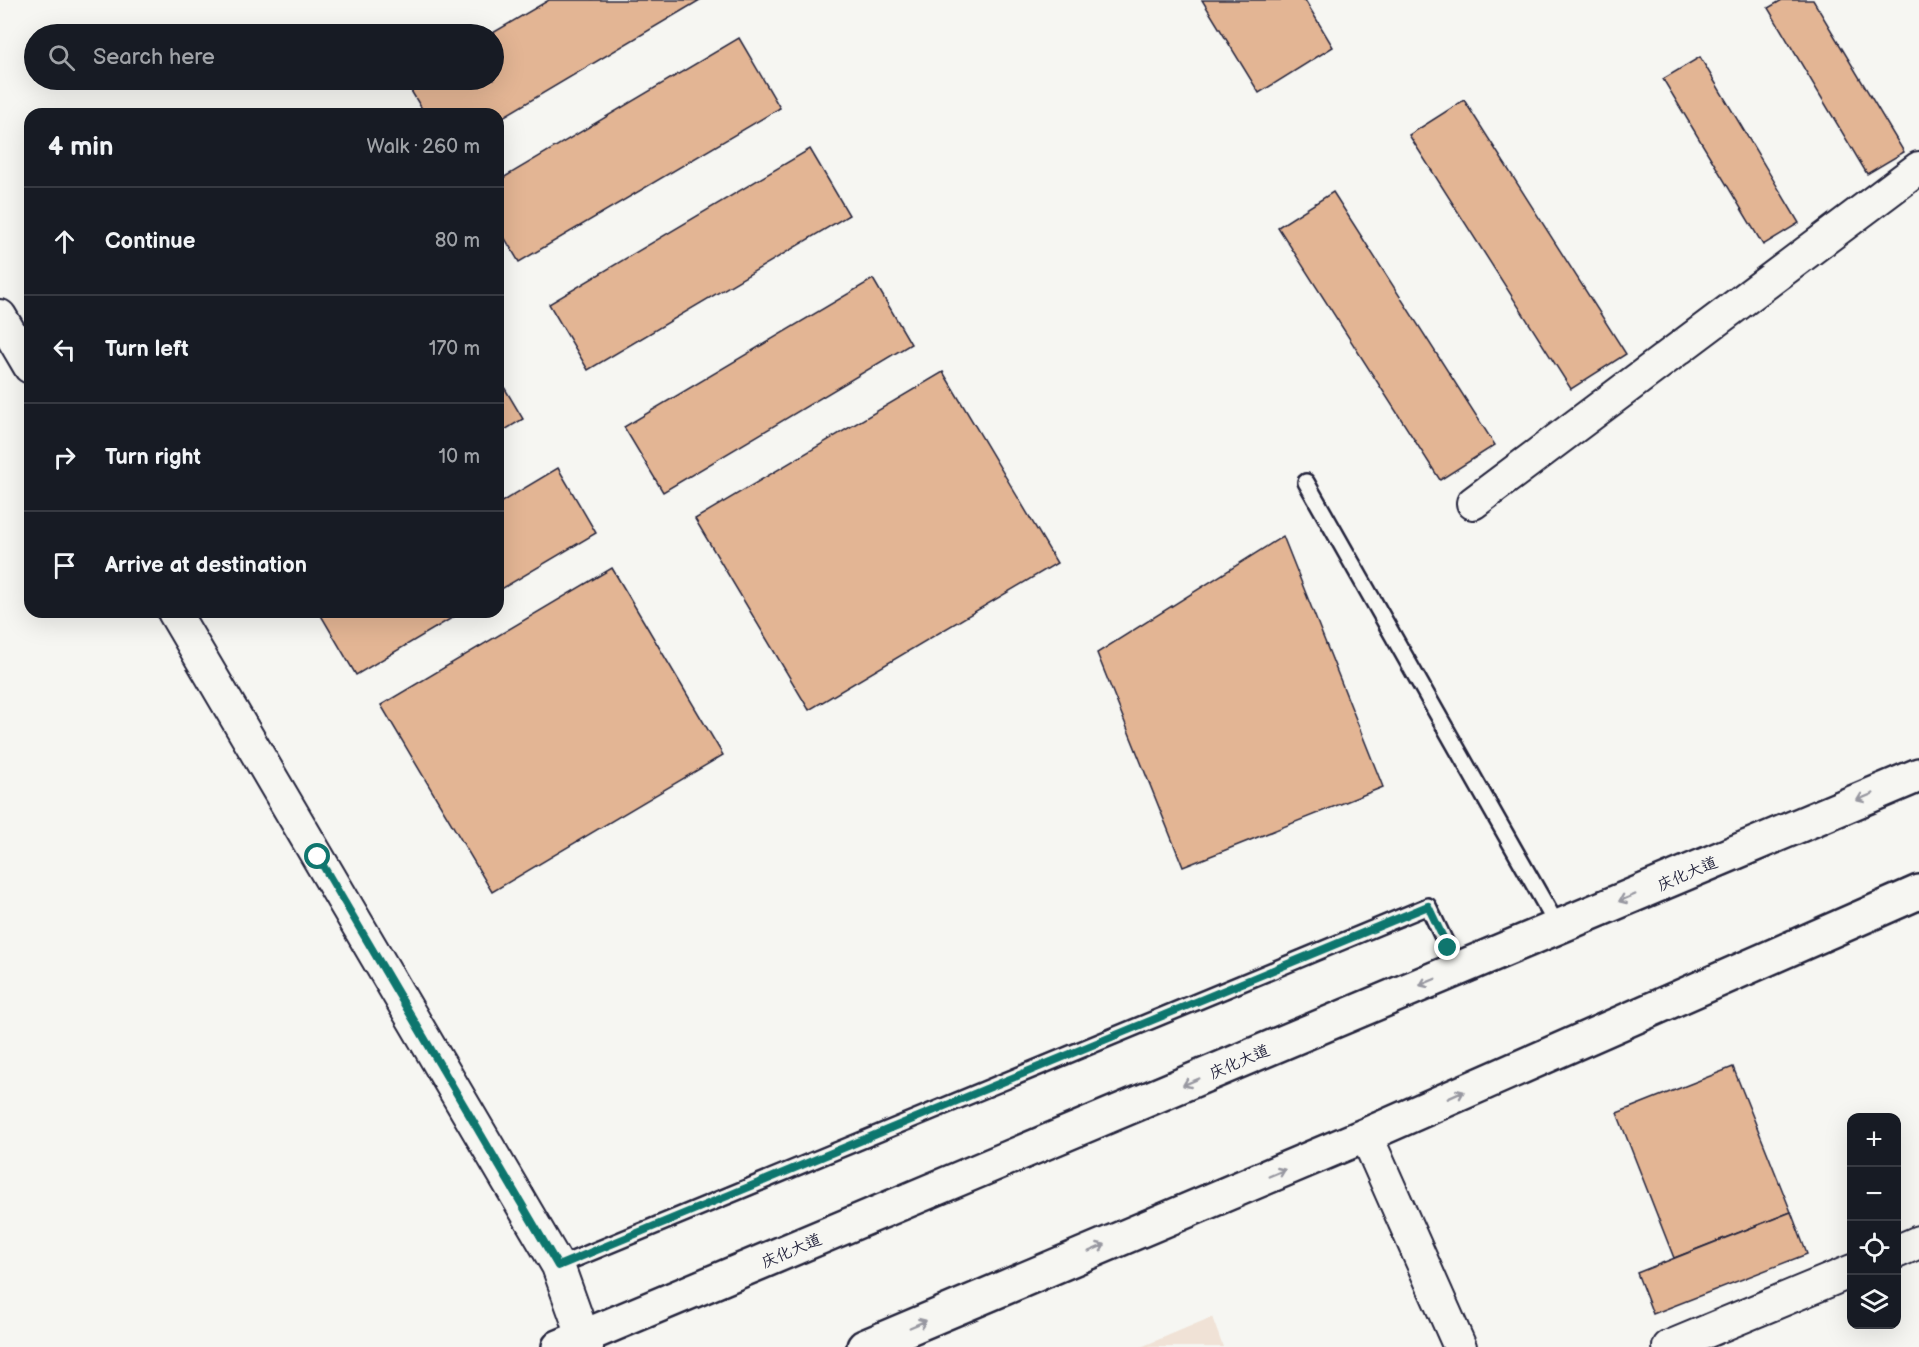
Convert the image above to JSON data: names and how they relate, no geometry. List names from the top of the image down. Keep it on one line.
{"streets":{"highway":["庆化大道"]},"page":{"search":"Search here","heading":["4 min","Walk · 260 m"],"list":[["Continue","80 m"],["Turn left","170 m"],["Turn right","10 m"],"Arrive at destination"],"map_buttons":["+","−"]}}
